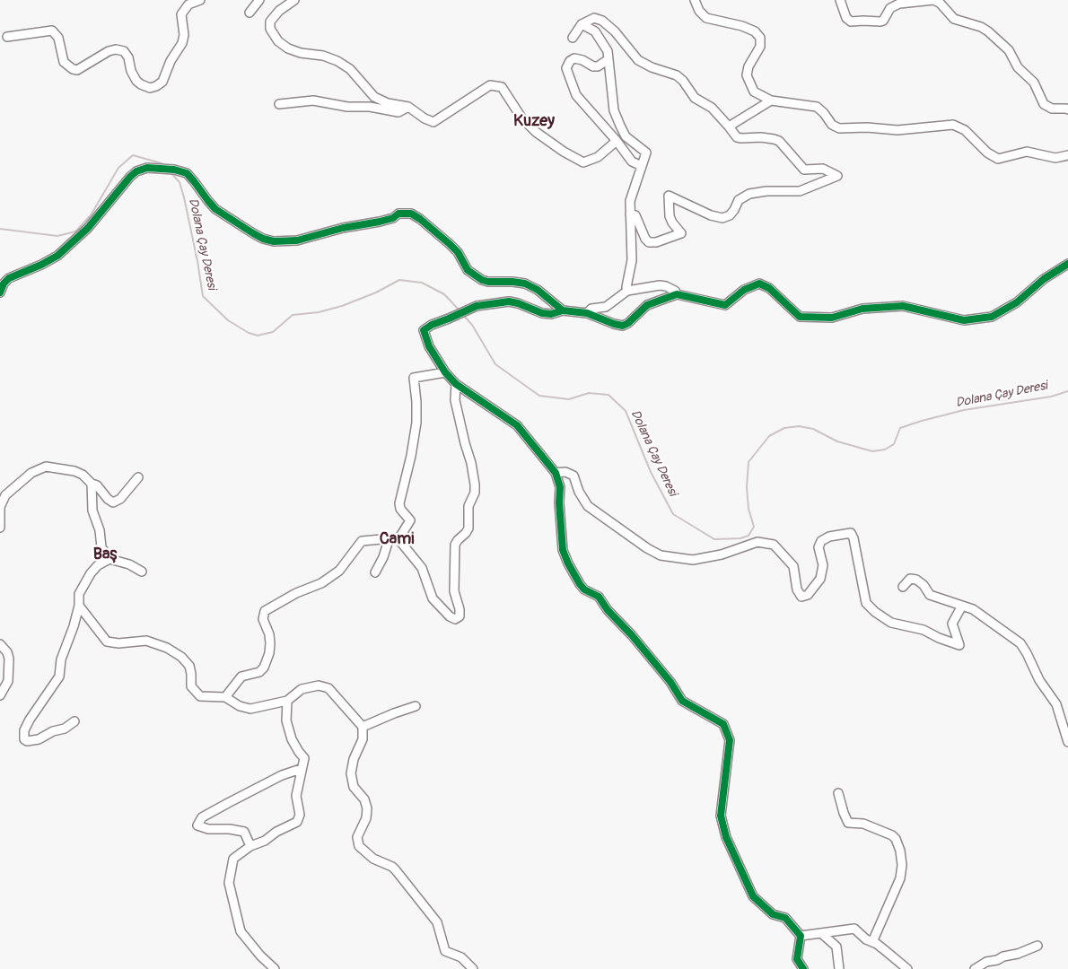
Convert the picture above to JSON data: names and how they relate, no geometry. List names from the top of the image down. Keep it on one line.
{"districts":["Kuzey","Cami","Baş"],"water":["Dolana Çay Deresi"]}
